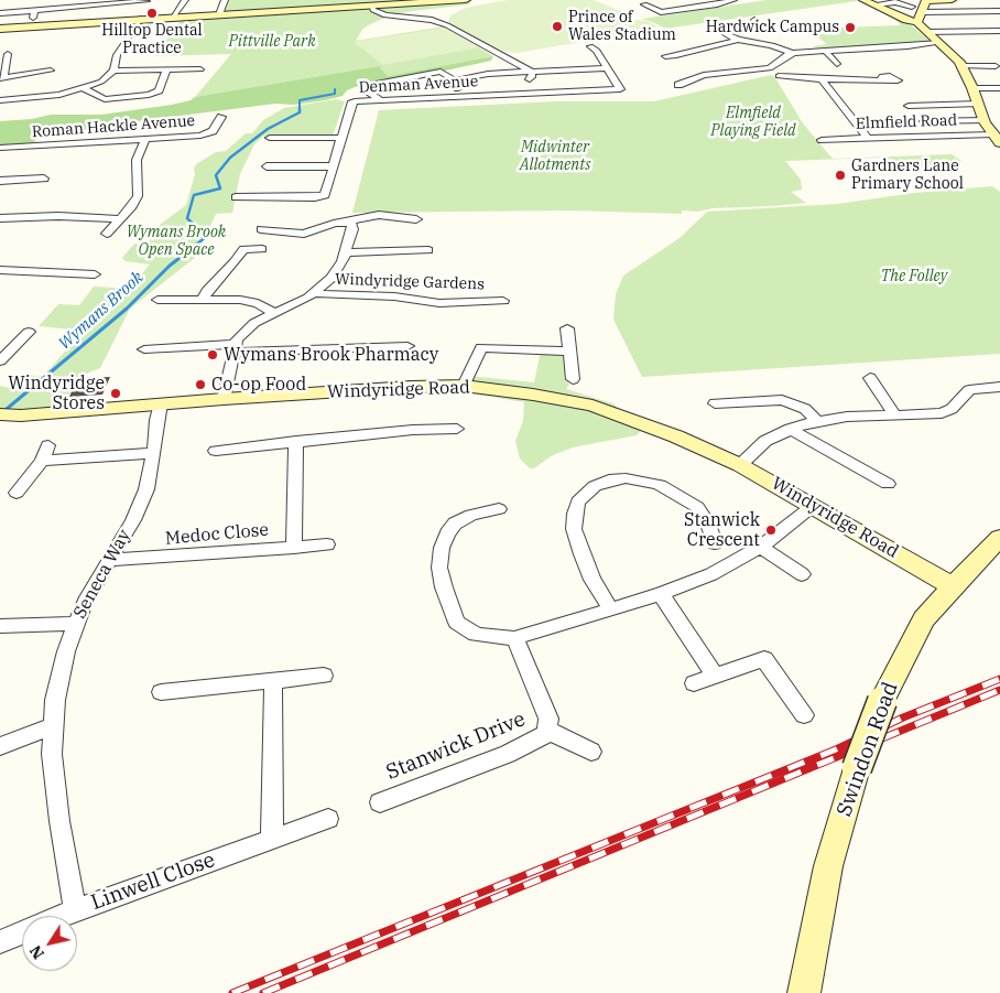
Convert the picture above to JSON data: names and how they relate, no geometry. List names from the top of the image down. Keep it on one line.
{"streets":{"street":["Denman Avenue","Elmfield Road","Roman Hackle Avenue","Windyridge Gardens","Windyridge Road","Medoc Close","Seneca Way","Stanwick Drive","Swindon Road","Linwell Close"]},"crossings":[["Windyridge Road","Seneca Way"],["Windyridge Road","Swindon Road"],["Medoc Close","Seneca Way"],["Seneca Way","Linwell Close"]],"water":["Wymans Brook"],"parks":["Pittville Park","Elmfield Playing Field","Midwinter Allotments","Wymans Brook Open Space","The Folley"],"places":["Hilltop Dental Practice","Prince of Wales Stadium","Hardwick Campus","Gardners Lane Primary School","Wymans Brook Pharmacy","Co-op Food","Windyridge Stores","Stanwick Crescent"],"north":"bottom left"}
